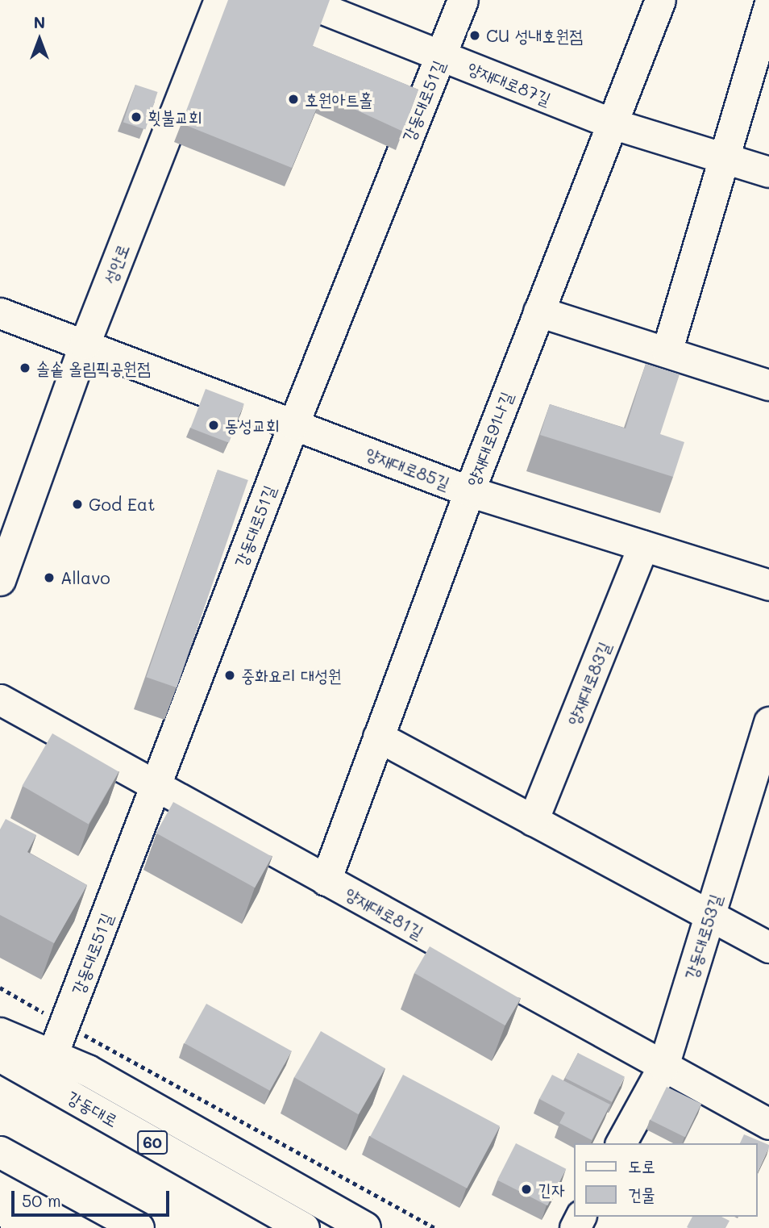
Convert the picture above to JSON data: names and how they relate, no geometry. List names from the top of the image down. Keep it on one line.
{"streets":{"main road":["강동대로","60"],"street":["양재대로87길","강동대로51길","성안로","양재대로91나길","양재대로85길","양재대로83길","양재대로81길","강동대로53길"]},"crossings":[["양재대로87길","강동대로51길"],["양재대로87길","양재대로91나길"],["강동대로51길","양재대로85길"],["강동대로51길","양재대로81길"],["성안로","양재대로85길"],["양재대로91나길","양재대로85길"],["양재대로91나길","양재대로81길"],["양재대로85길","양재대로83길"],["양재대로81길","강동대로53길"]],"places":["CU 성내호원점","호원아트홀","횟불교회","솔솥 올림픽공원점","동성교회","God Eat","Allavo","중화요리 대성원","긴자"],"legend":["도로","건물"],"scale_bar":"50 m","north":"top"}
